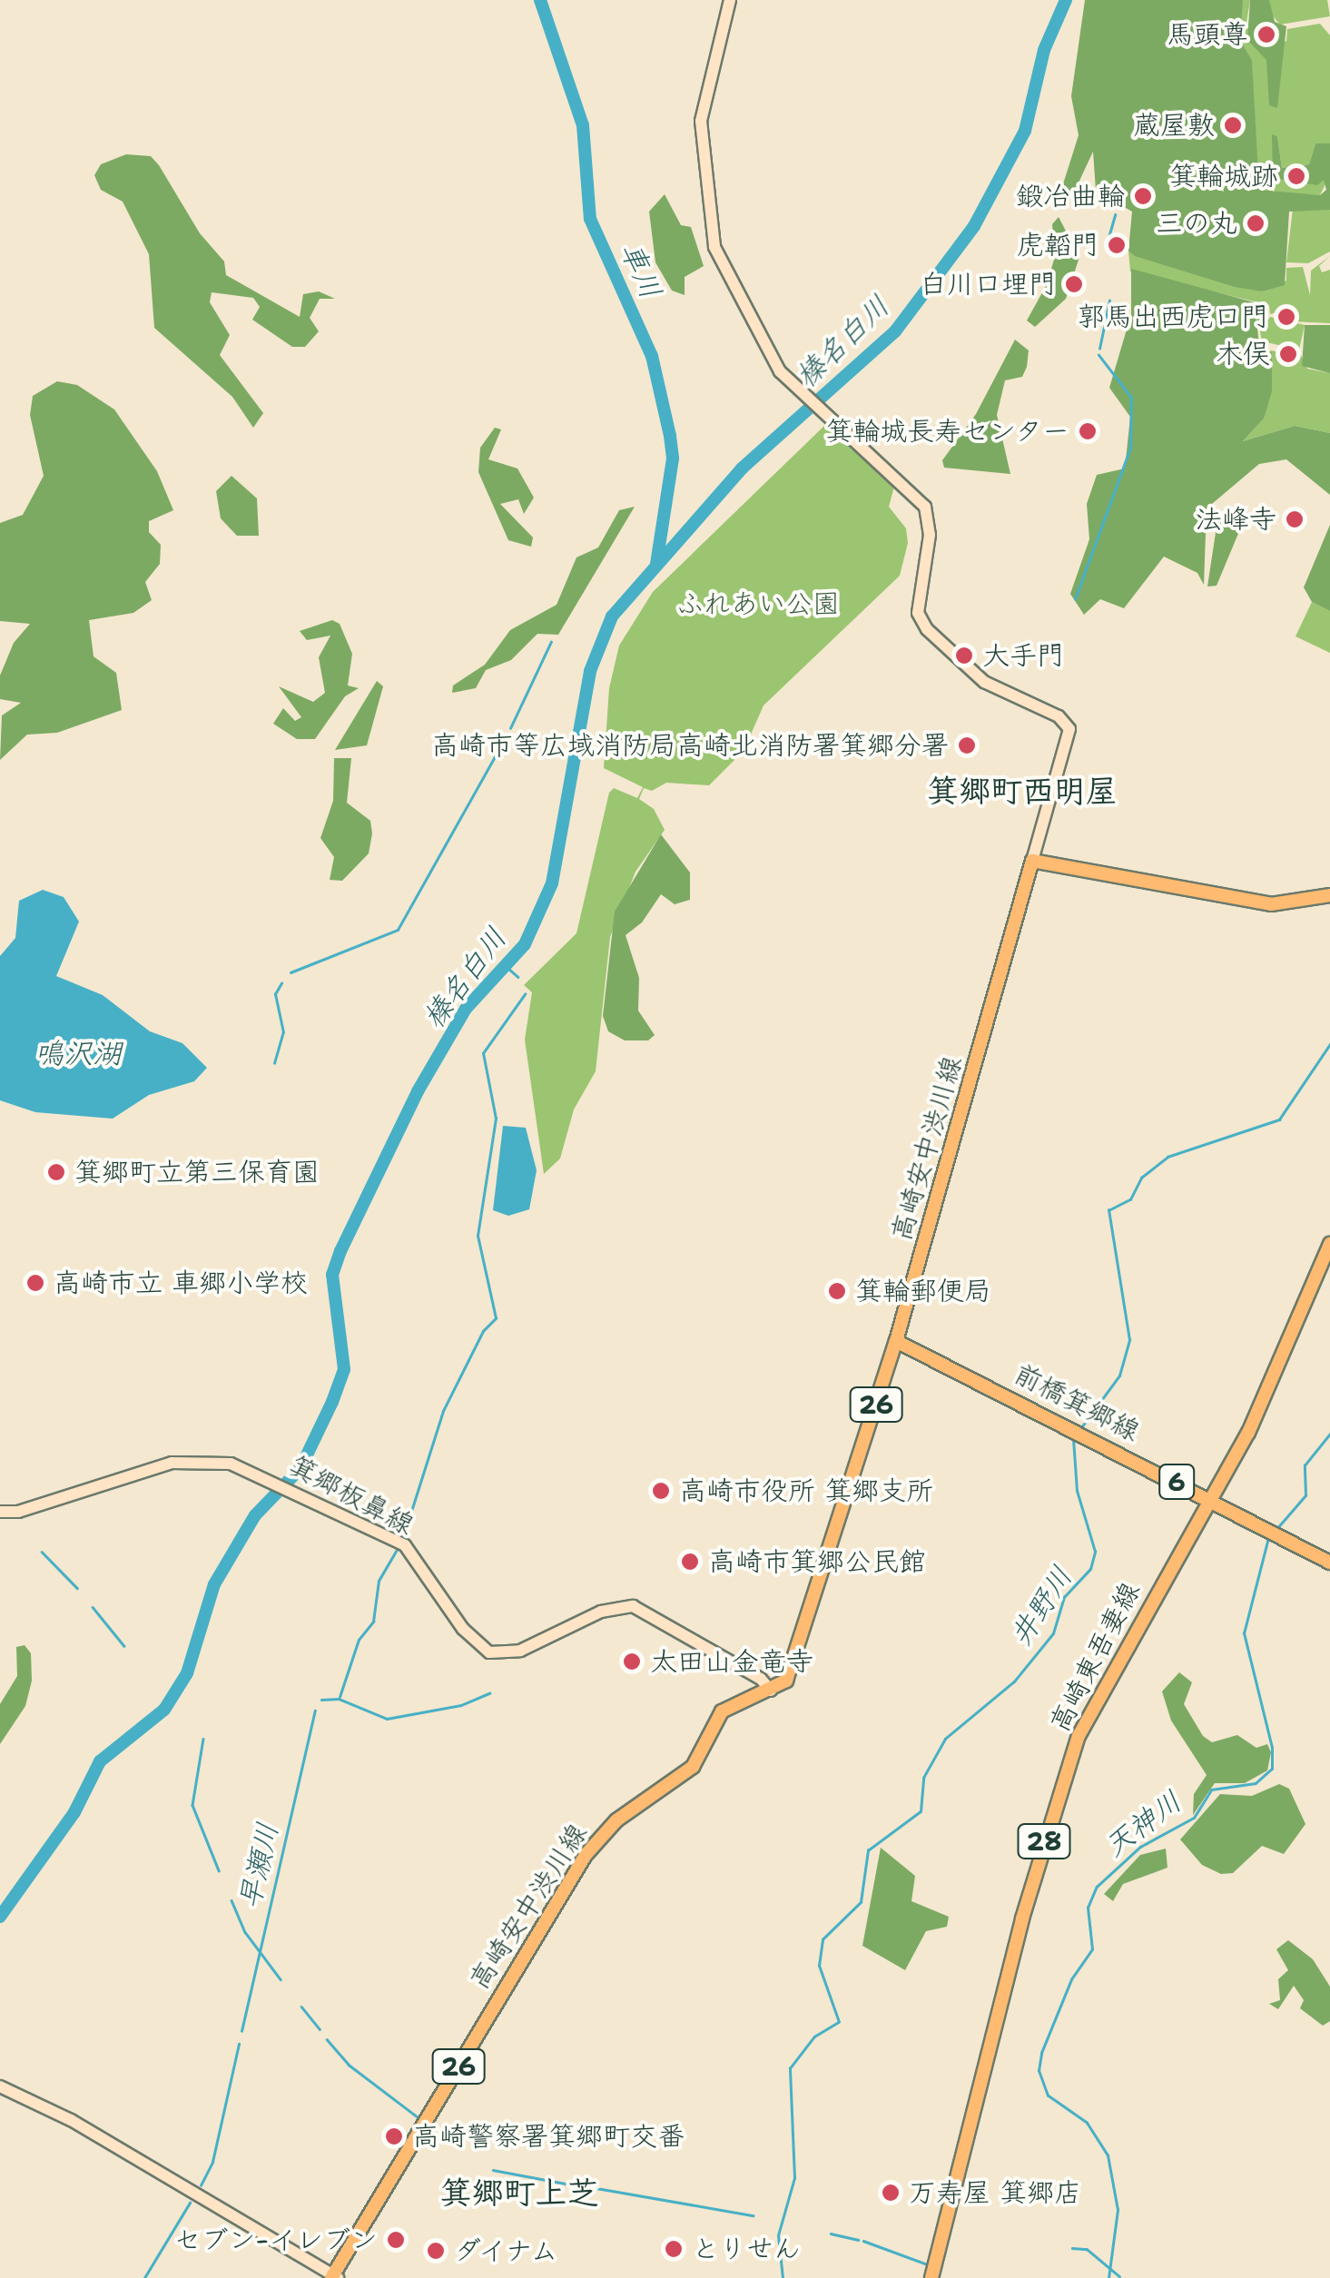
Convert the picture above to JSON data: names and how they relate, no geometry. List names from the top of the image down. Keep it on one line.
{"streets":{"main road":["高崎安中渋川線","前橋箕郷線","26","6","箕郷板鼻線","高崎東吾妻線","28"]},"crossings":[["高崎安中渋川線","前橋箕郷線"],["高崎安中渋川線","箕郷板鼻線"],["前橋箕郷線","高崎東吾妻線"]],"districts":["箕郷町西明屋","箕郷町上芝"],"water":["車川","榛名白川","鳴沢湖","井野川","天神川","早瀬川"],"parks":["ふれあい公園"],"places":["馬頭尊","蔵屋敷","箕輪城跡","鍛冶曲輪","三の丸","虎韜門","白川口埋門","郭馬出西虎口門","木俣","箕輪城長寿センター","法峰寺","大手門","高崎市等広域消防局高崎北消防署箕郷分署","箕郷町立第三保育園","高崎市立 車郷小学校","箕輪郵便局","高崎市役所 箕郷支所","高崎市箕郷公民館","太田山金竜寺","高崎警察署箕郷町交番","万寿屋 箕郷店","セブン-イレブン","とりせん","ダイナム"]}
